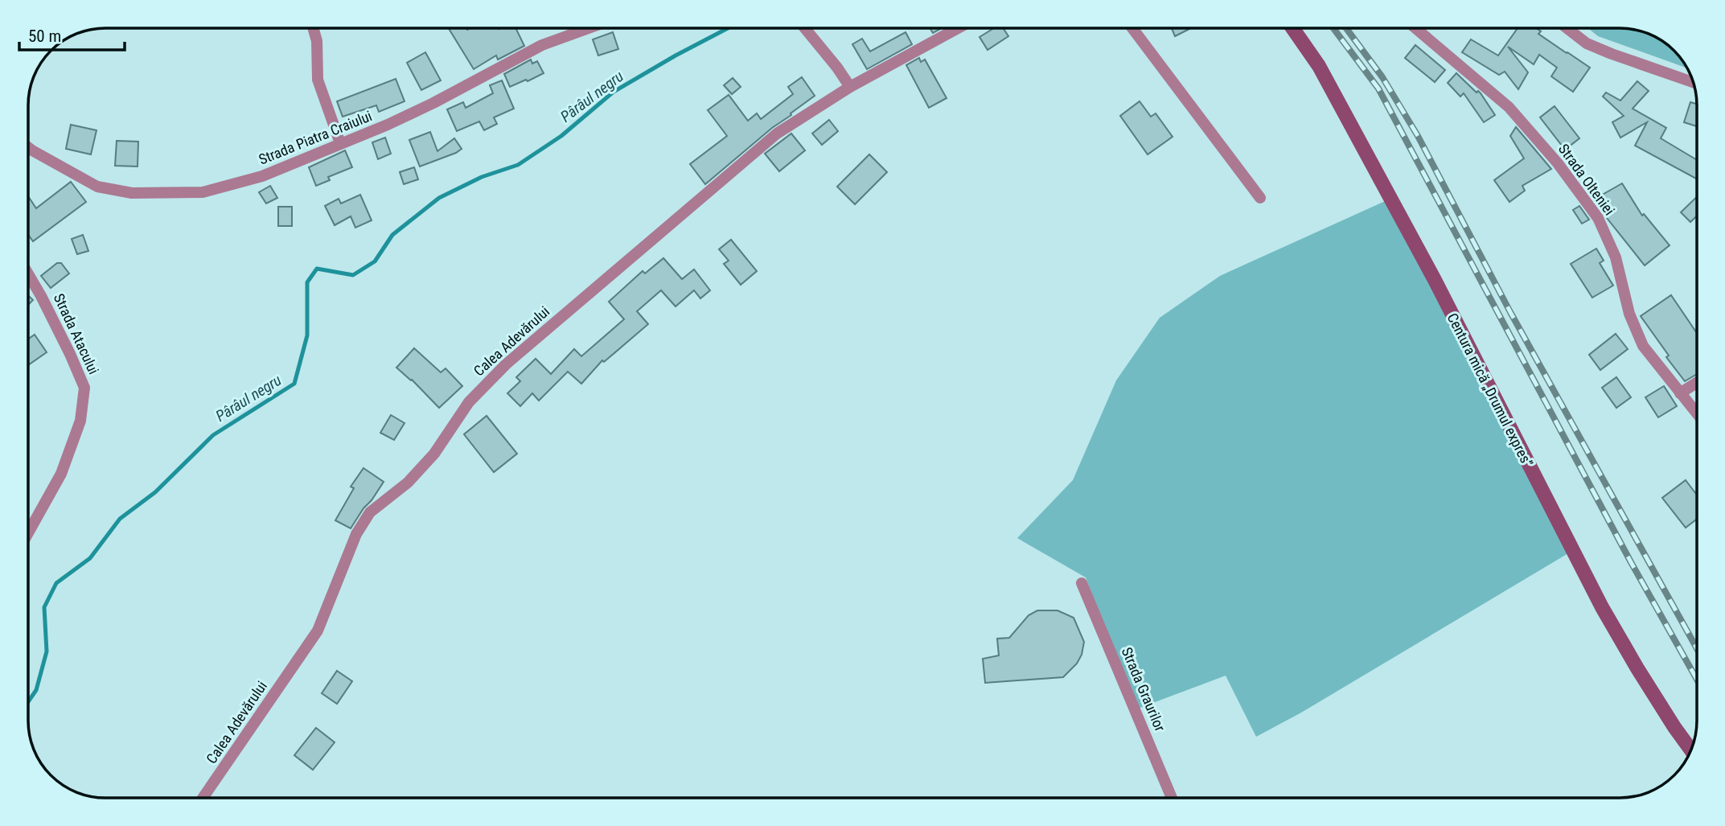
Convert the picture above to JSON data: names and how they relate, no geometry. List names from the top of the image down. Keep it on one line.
{"streets":{"main road":["Centura mică „Drumul expres”"],"street":["Strada Piatra Craiului","Strada Olteniei","Strada Atacului","Calea Adevărului","Strada Graurilor"]},"water":["Pârâul negru"],"scale_bar":"50 m"}
